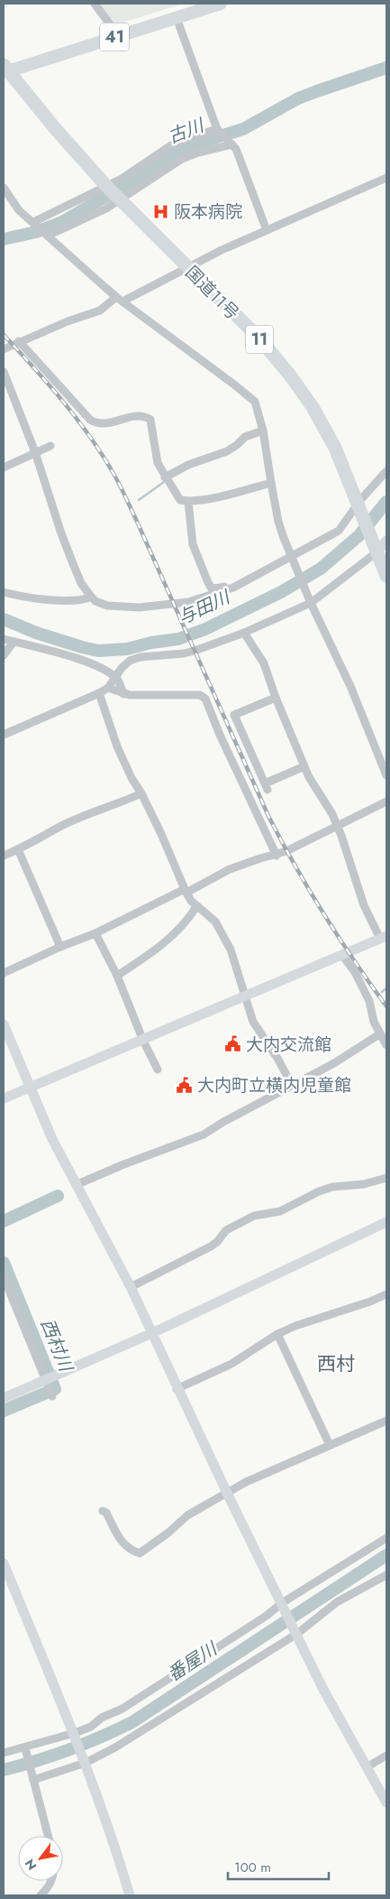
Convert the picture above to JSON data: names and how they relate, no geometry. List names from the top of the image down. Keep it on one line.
{"streets":{"highway":["国道11号","11"],"main road":["41"]},"crossings":[["41","国道11号"]],"districts":["西村"],"water":["古川","与田川","西村川","番屋川"],"places":{"hospital":["阪本病院"],"public building":["大内交流館","大内町立横内児童館"]},"scale_bar":"100 m","north":"bottom left"}
